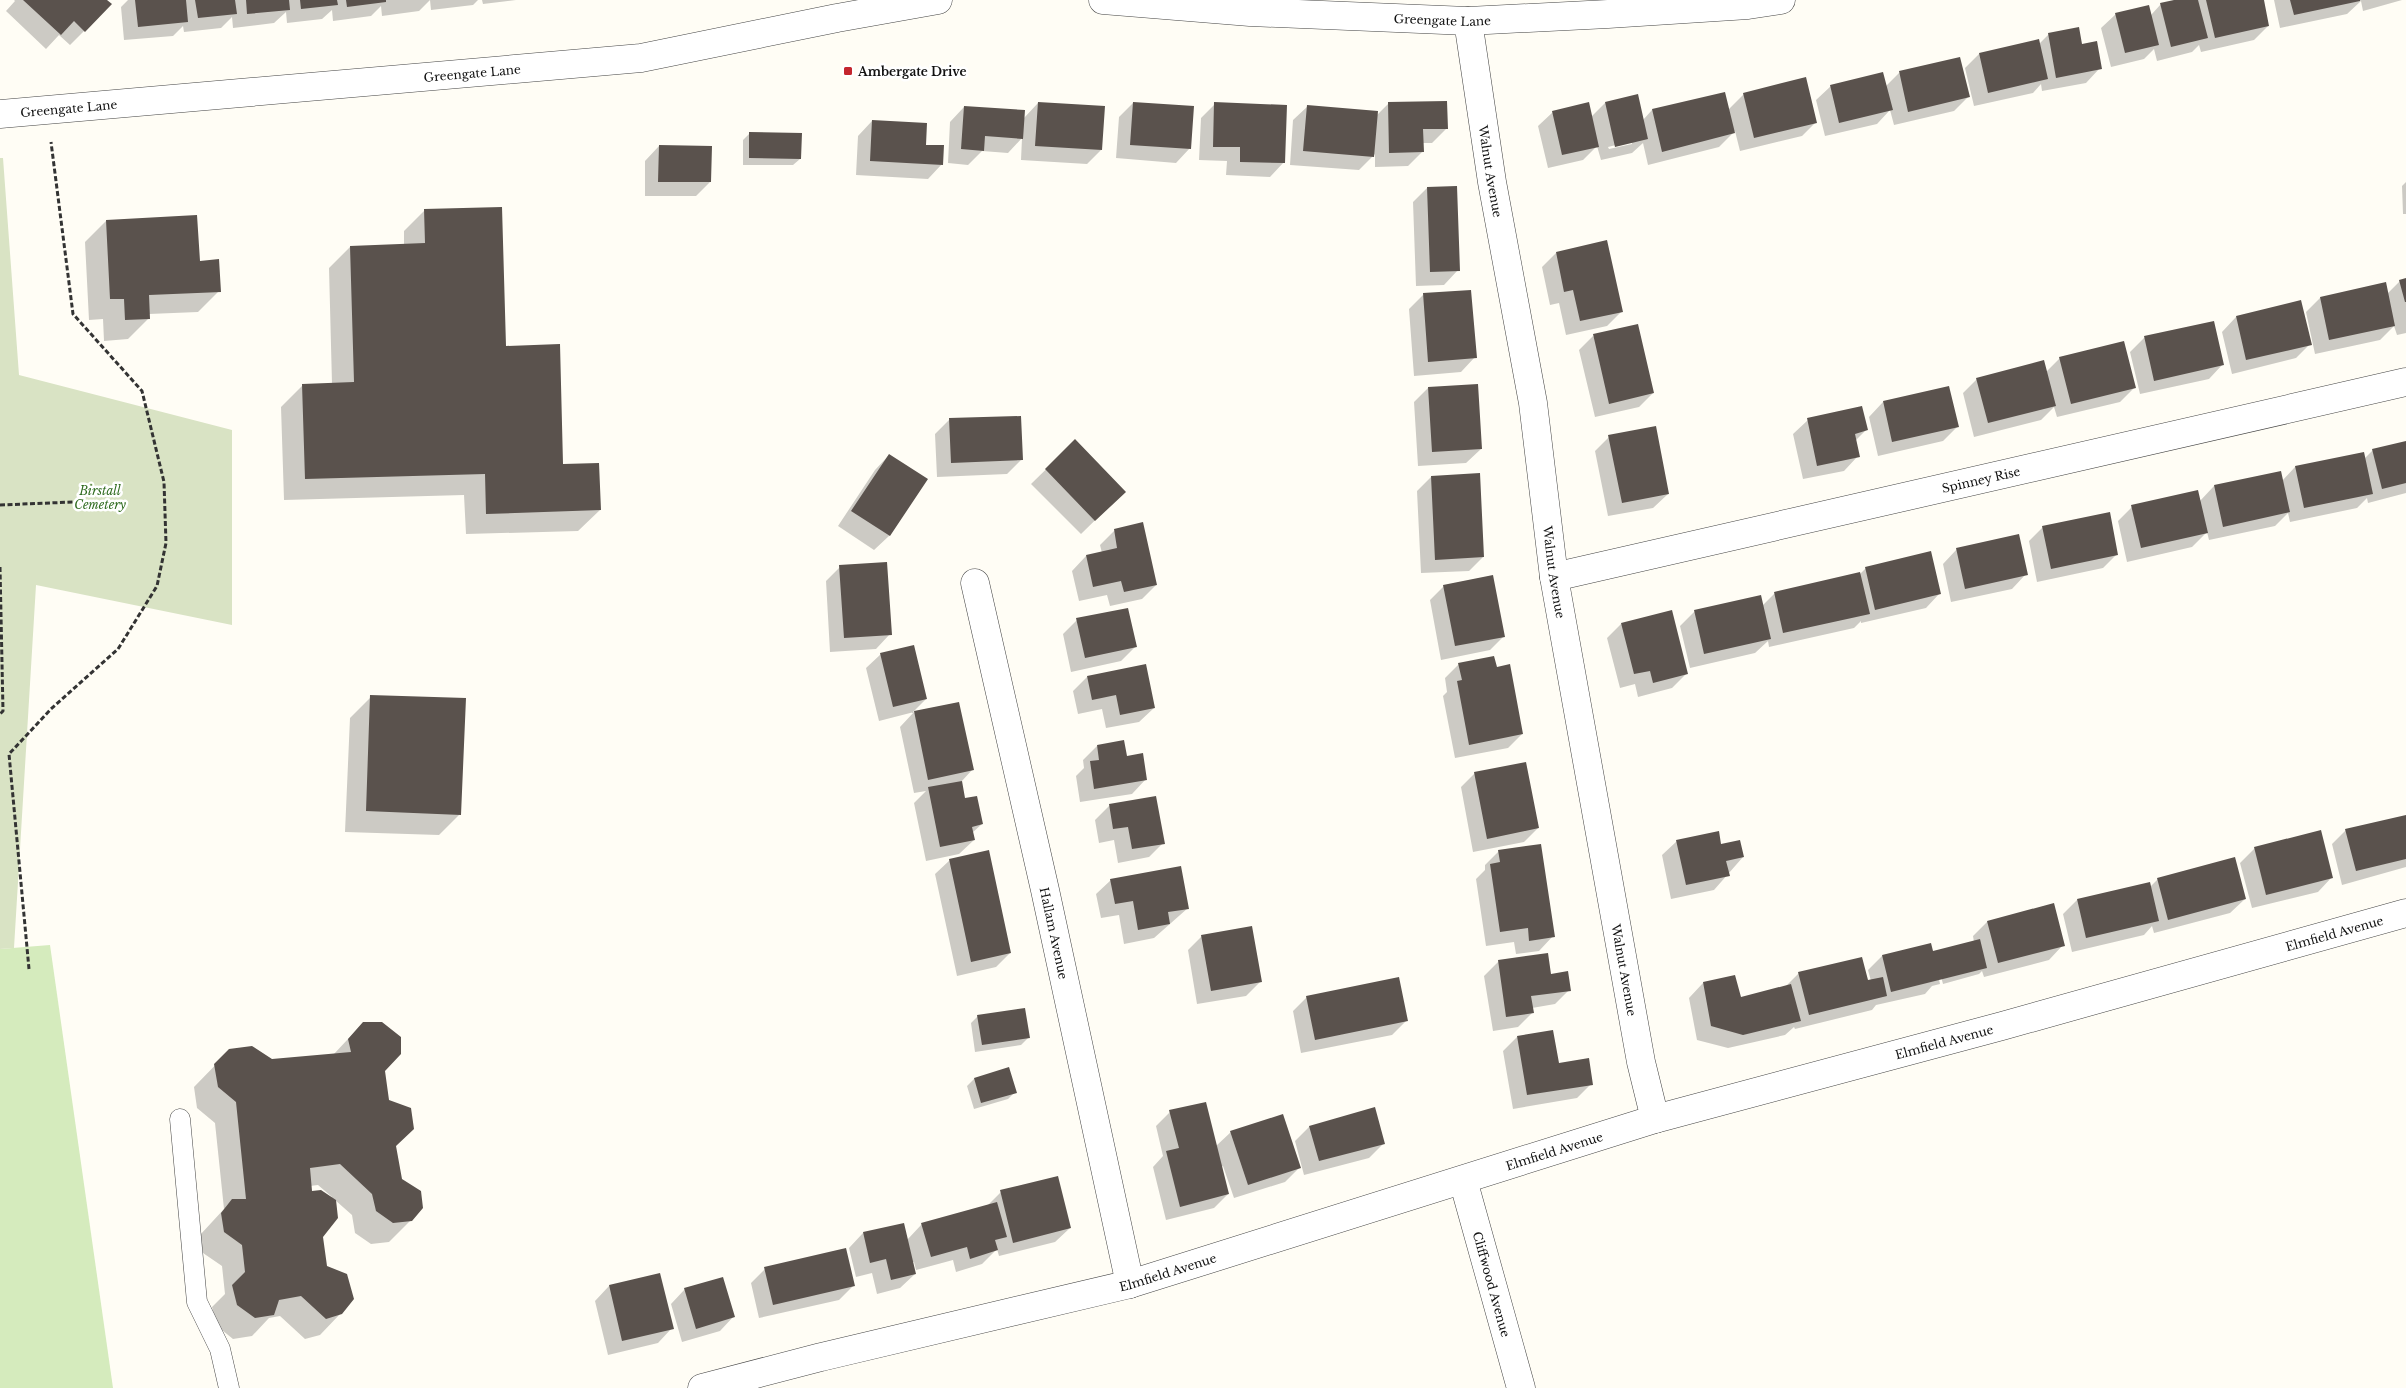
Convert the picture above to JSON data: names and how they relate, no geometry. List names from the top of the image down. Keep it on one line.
{"streets":{"street":["Greengate Lane","Walnut Avenue","Spinney Rise","Hallam Avenue","Elmfield Avenue","Cliffwood Avenue"]},"crossings":[["Greengate Lane","Walnut Avenue"],["Walnut Avenue","Spinney Rise"],["Walnut Avenue","Elmfield Avenue"],["Hallam Avenue","Elmfield Avenue"],["Elmfield Avenue","Cliffwood Avenue"]],"parks":["Birstall Cemetery"],"places":{"transit":["Ambergate Drive"]}}
